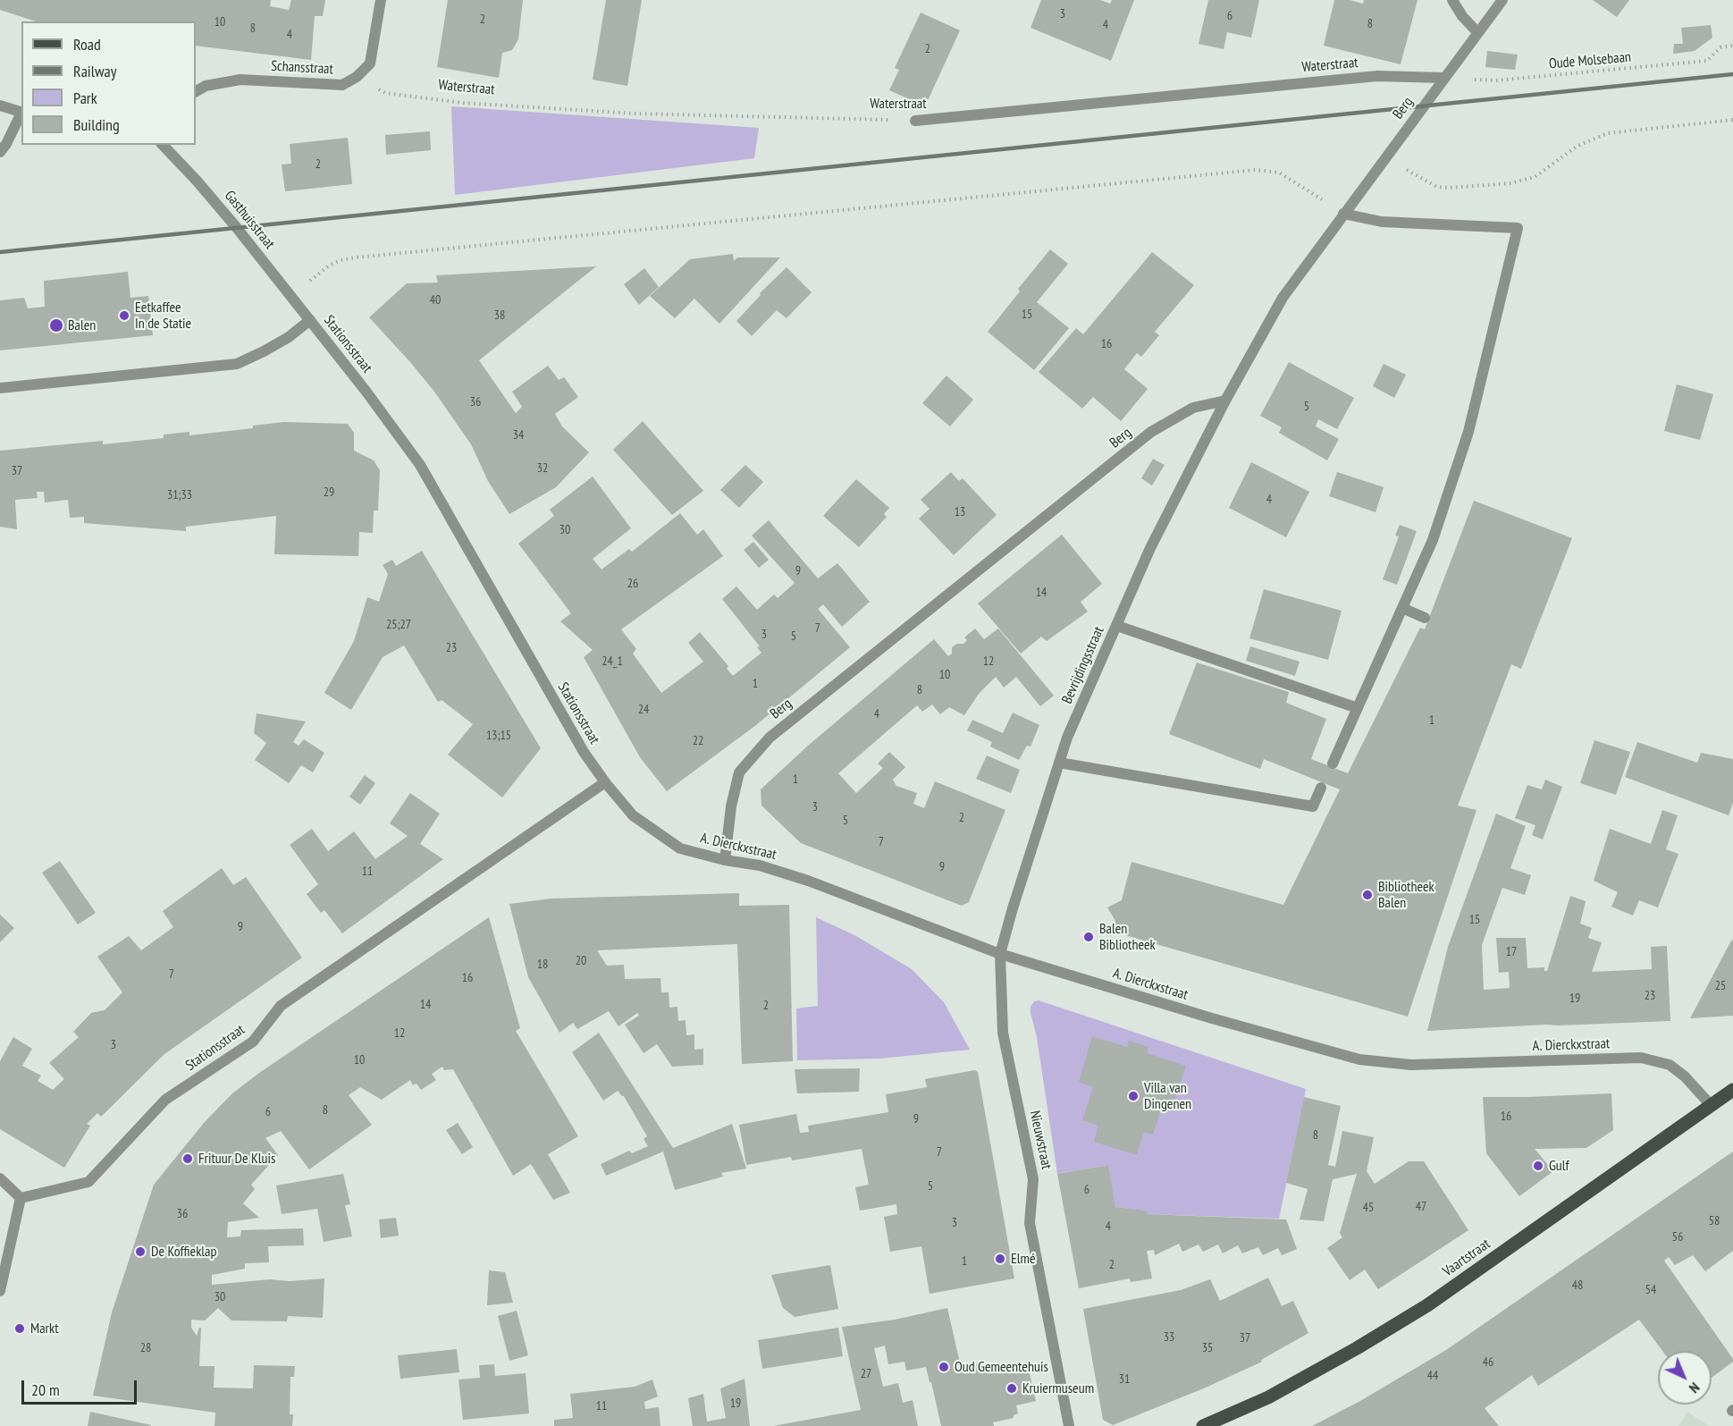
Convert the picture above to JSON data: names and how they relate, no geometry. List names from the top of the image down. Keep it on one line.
{"streets":{"main road":["Vaartstraat"],"street":["Waterstraat","Schansstraat","Berg","Gasthuisstraat","Stationsstraat","Bevrijdingsstraat","A. Dierckxstraat","Nieuwstraat"],"path":["Oude Molsebaan"]},"crossings":[["Oude Molsebaan","Waterstraat"],["Oude Molsebaan","Berg"],["Waterstraat","Schansstraat"],["Waterstraat","Berg"],["Berg","Bevrijdingsstraat"],["Berg","A. Dierckxstraat"],["Gasthuisstraat","Stationsstraat"],["Stationsstraat","A. Dierckxstraat"],["Bevrijdingsstraat","A. Dierckxstraat"],["Bevrijdingsstraat","Nieuwstraat"],["A. Dierckxstraat","Nieuwstraat"],["A. Dierckxstraat","Vaartstraat"]],"places":["Eetkaffee In de Statie","Balen","Bibliotheek Balen","Balen Bibliotheek","Villa van Dingenen","Frituur De Kluis","Gulf","De Koffieklap","Elmé","Markt","Oud Gemeentehuis","Kruiermuseum"],"house_numbers":["3","6","2","10","8","4","8","4","2","2","40","15","38","16","36","5","34","32","37","29","31;33","4","13","30","9","26","14","25;27","7","3","5","23","24_1","12","10","1","8","24","4","1","13;15","22","1","3","2","5","7","9","11","15","9","17","20","18","7","16","25","23","19","14","2","12","3","10","8","6","16","9","8","7","5","6","47","45","36","58","3","4","56","1","2","48","54","30","33","37","28","35","46","27","44","31","19","11"],"legend":["Road","Railway","Park","Building"],"scale_bar":"20 m","north":"bottom right"}
